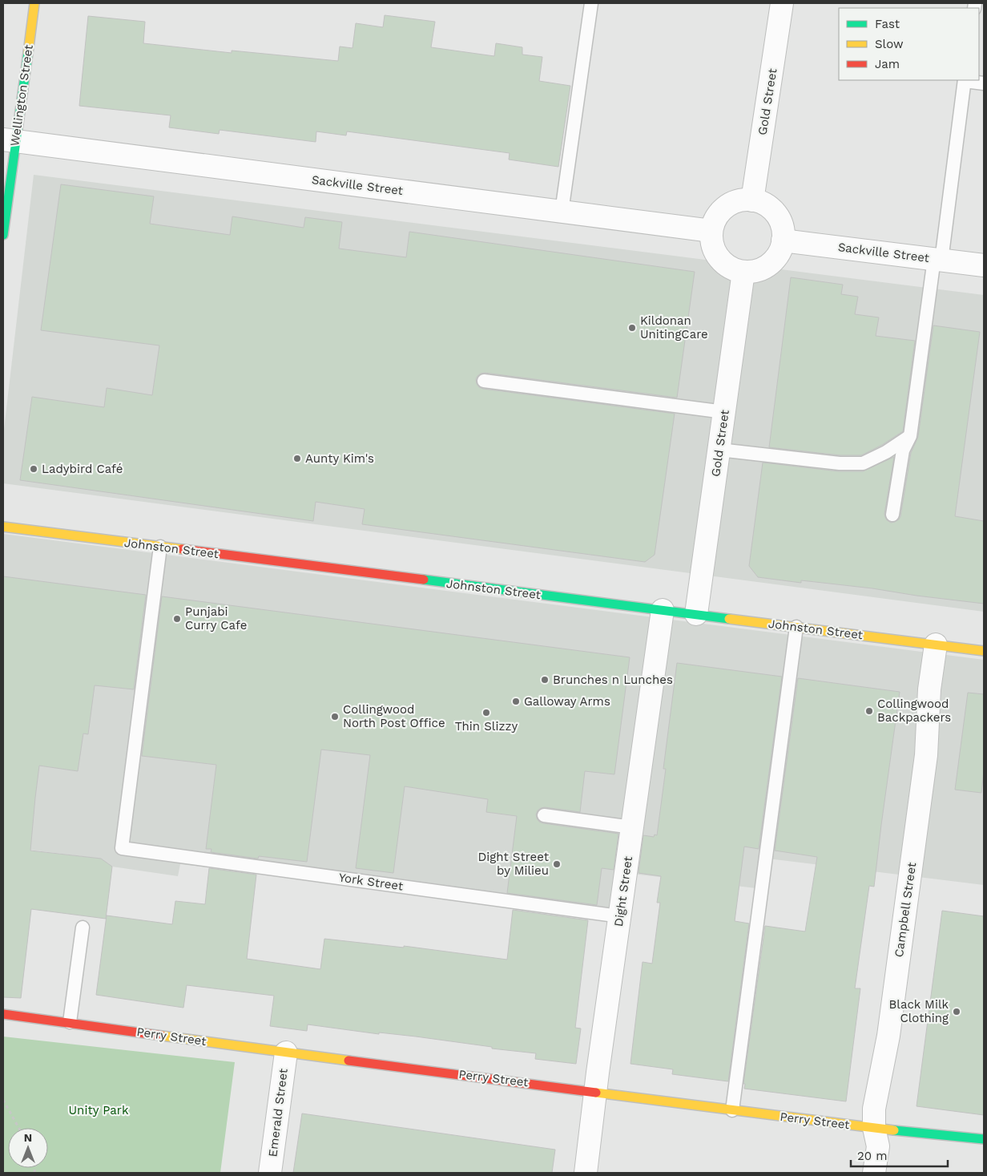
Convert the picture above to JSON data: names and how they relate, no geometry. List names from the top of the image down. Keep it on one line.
{"streets":{"street":["Wellington Street","Gold Street","Sackville Street","Johnston Street","Dight Street","Campbell Street","Perry Street","Emerald Street"],"lane":["York Street"]},"crossings":[["Wellington Street","Sackville Street"],["Gold Street","Sackville Street"],["Gold Street","Johnston Street"],["Johnston Street","York Street"],["Johnston Street","Dight Street"],["Johnston Street","Campbell Street"],["York Street","Dight Street"],["Dight Street","Perry Street"],["Campbell Street","Perry Street"],["Perry Street","Emerald Street"]],"parks":["Unity Park"],"places":["Kildonan UnitingCare","Aunty Kim's","Ladybird Café","Punjabi Curry Cafe","Brunches n Lunches","Galloway Arms","Collingwood Backpackers","Thin Slizzy","Collingwood North Post Office","Dight Street by Milieu","Black Milk Clothing"],"legend":["Fast","Slow","Jam"],"scale_bar":"20 m","north":"top"}
